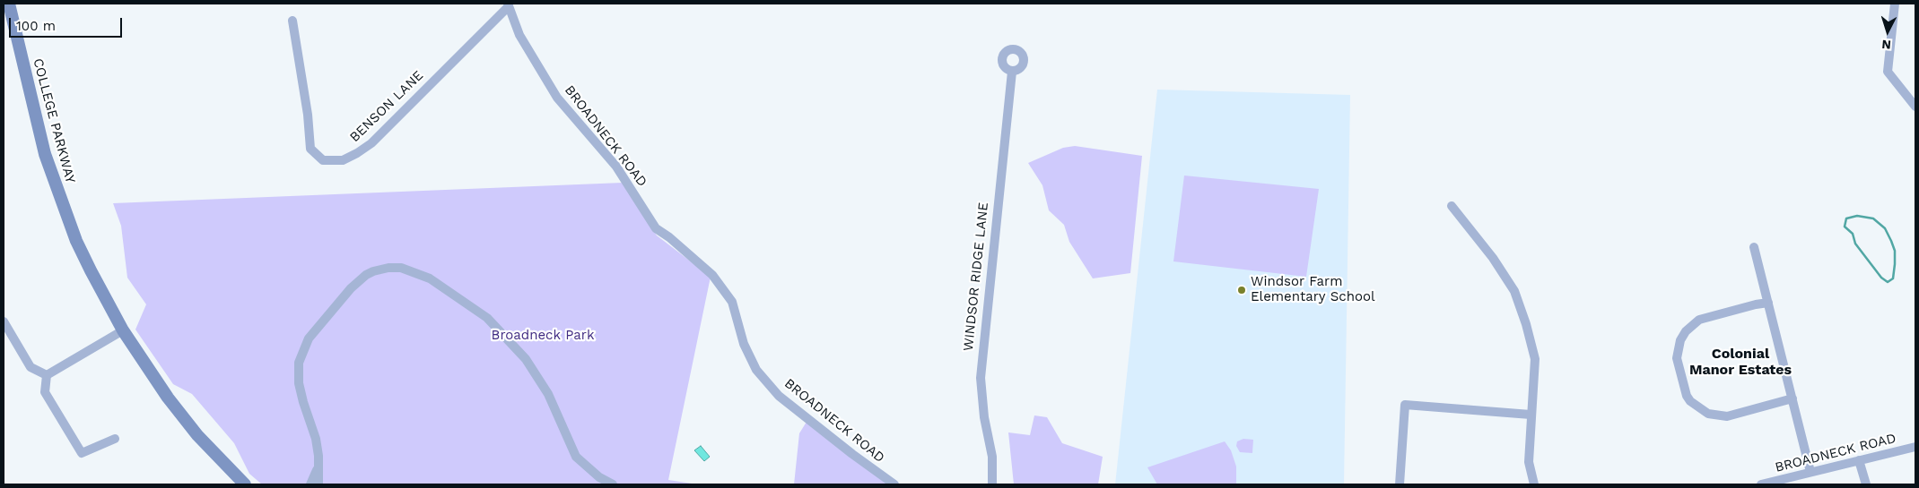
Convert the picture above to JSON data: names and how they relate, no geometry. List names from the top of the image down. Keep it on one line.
{"streets":{"main road":["COLLEGE PARKWAY"],"street":["BENSON LANE","BROADNECK ROAD","WINDSOR RIDGE LANE"]},"crossings":[["BENSON LANE","BROADNECK ROAD"]],"districts":["Colonial Manor Estates"],"parks":["Broadneck Park"],"places":["Windsor Farm Elementary School"],"scale_bar":"100 m","north":"bottom"}
